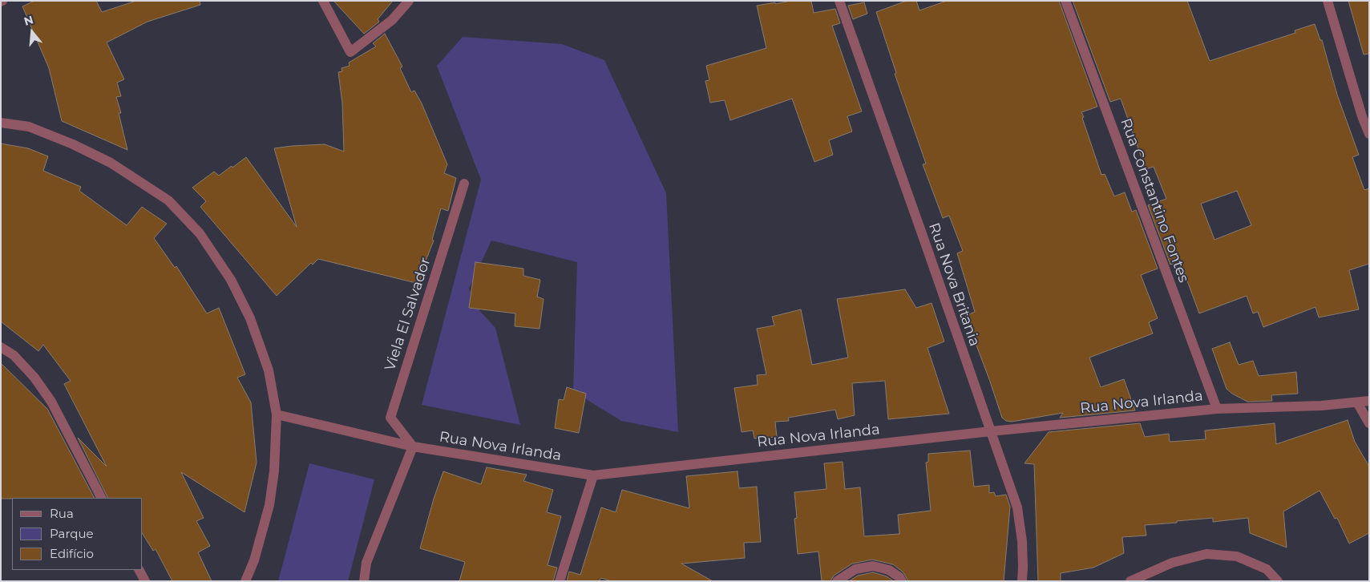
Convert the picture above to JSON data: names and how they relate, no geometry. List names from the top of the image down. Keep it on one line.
{"streets":{"street":["Rua Constantino Fontes","Rua Nova Britania","Viela El Salvador","Rua Nova Irlanda"]},"crossings":[["Rua Constantino Fontes","Rua Nova Irlanda"],["Rua Nova Britania","Rua Nova Irlanda"],["Viela El Salvador","Rua Nova Irlanda"]],"legend":["Rua","Parque","Edifício"],"north":"top"}
